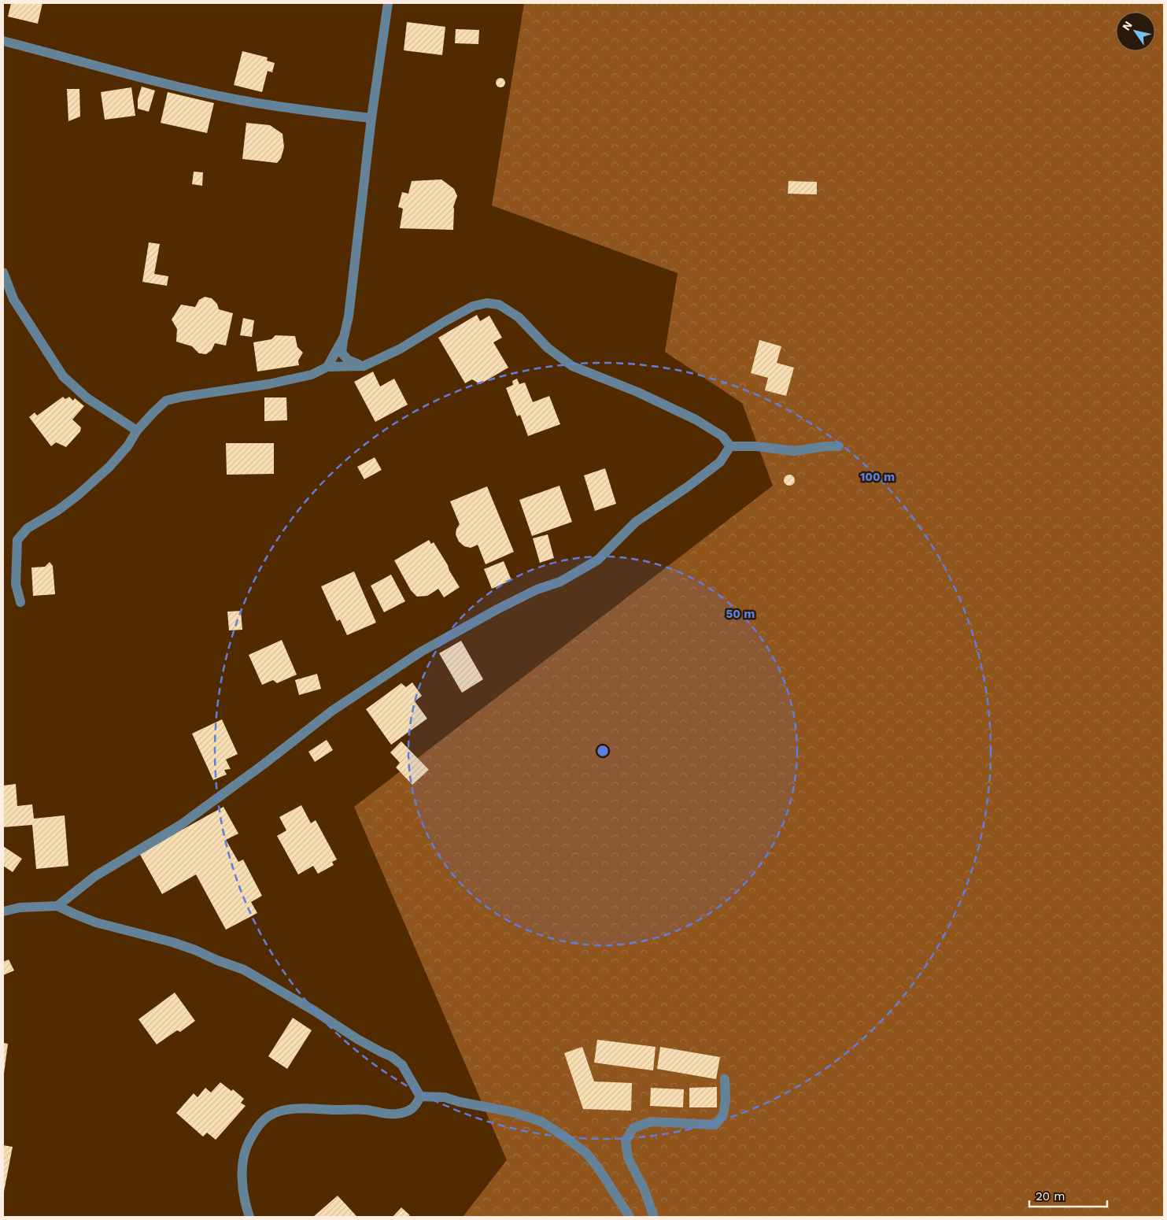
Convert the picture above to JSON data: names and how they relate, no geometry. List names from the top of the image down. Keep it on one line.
{"scale_bar":"20 m","north":"top left","rings":["100 m","50 m"]}
